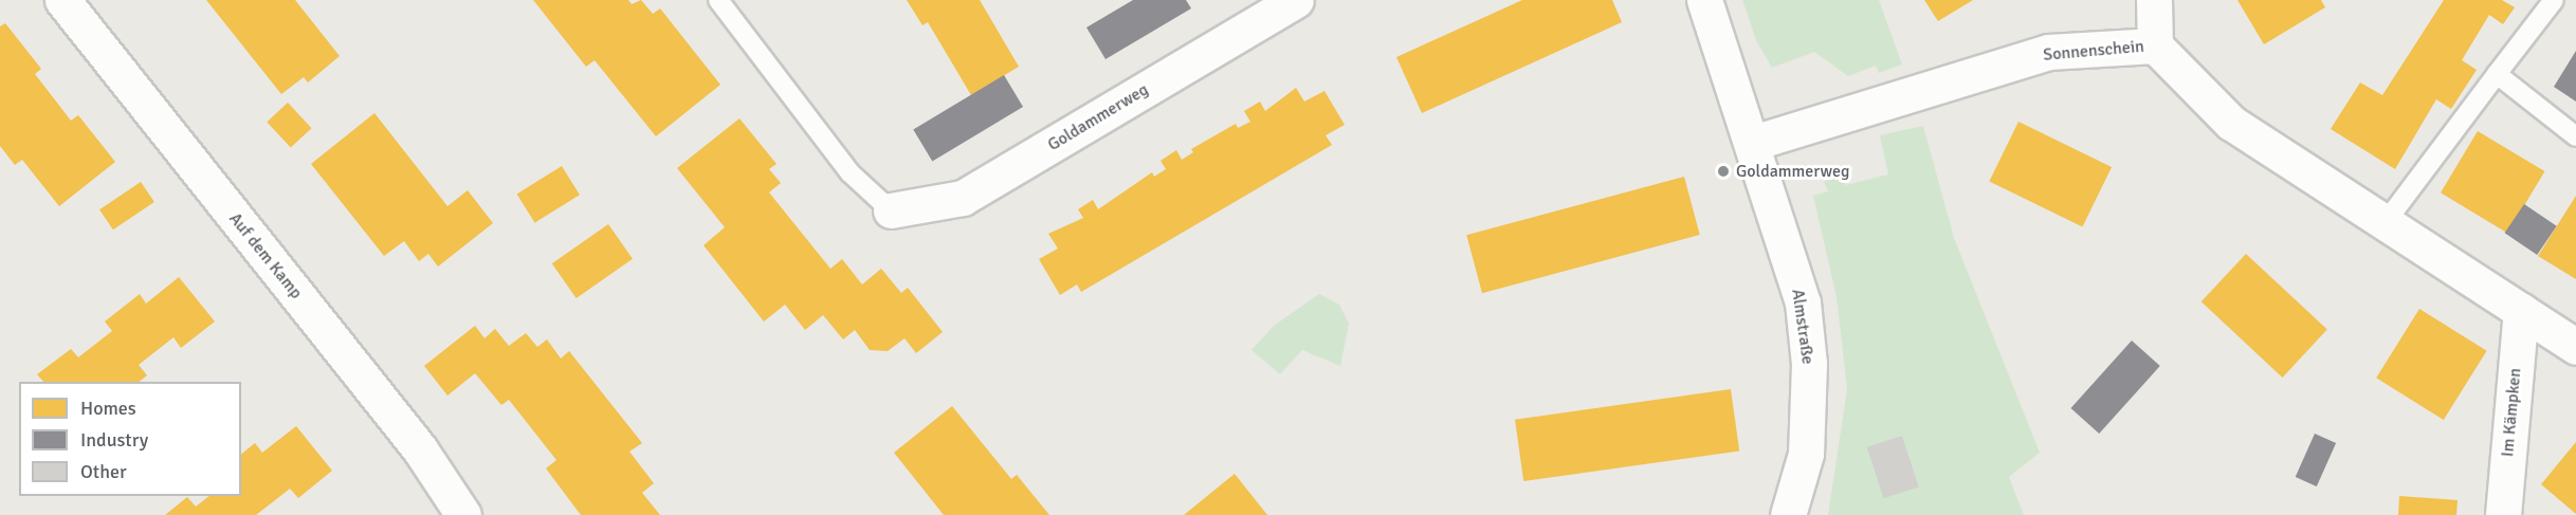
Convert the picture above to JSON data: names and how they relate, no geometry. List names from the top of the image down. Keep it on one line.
{"streets":{"street":["Sonnenschein","Goldammerweg","Auf dem Kamp","Almstraße","Im Kämpken"]},"crossings":[["Sonnenschein","Almstraße"],["Sonnenschein","Im Kämpken"]],"places":["Goldammerweg"],"legend":["Homes","Industry","Other"]}
